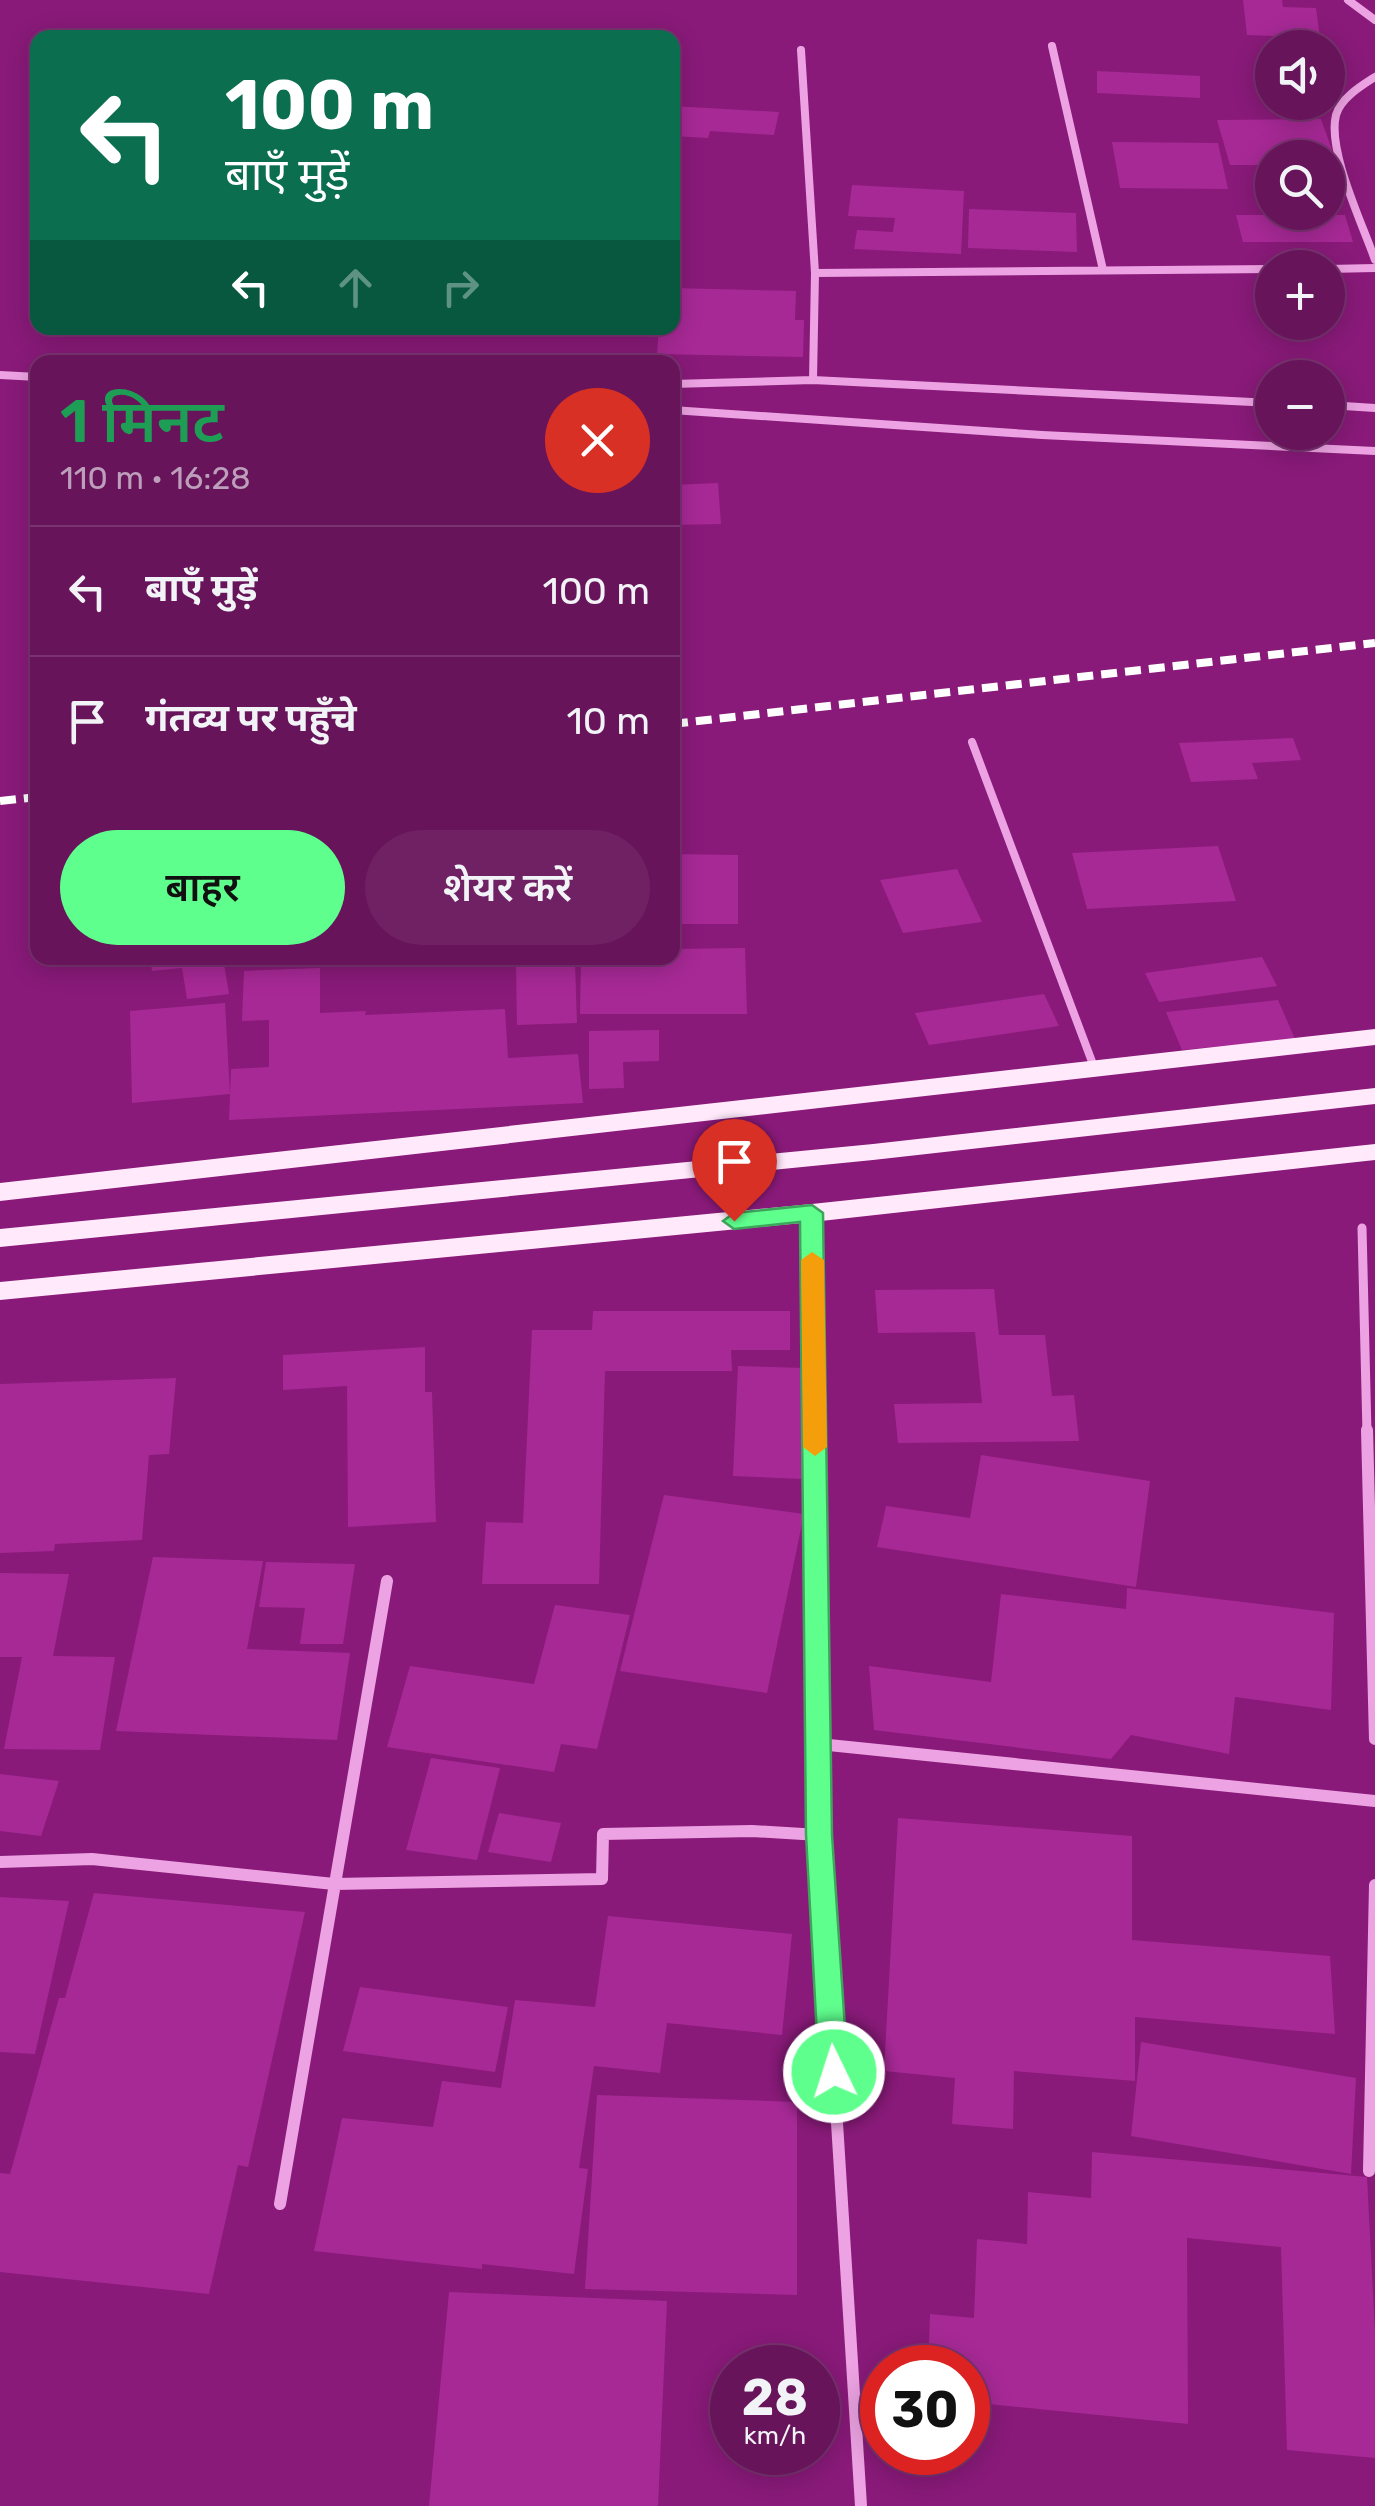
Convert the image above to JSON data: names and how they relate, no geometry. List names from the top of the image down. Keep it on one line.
{"page":{"map_buttons":["+","−"],"turn":["100 m","बाएँ मुड़ें"],"heading":["1 मिनट","110 m · 16:28"],"list":[{"name":"बाएँ मुड़ें","value":"100 m"},{"name":"गंतव्य पर पहुँचे","value":"10 m"}],"buttons":["बाहर","शेयर करें"],"speed":"28 km/h","limit":"30"}}
